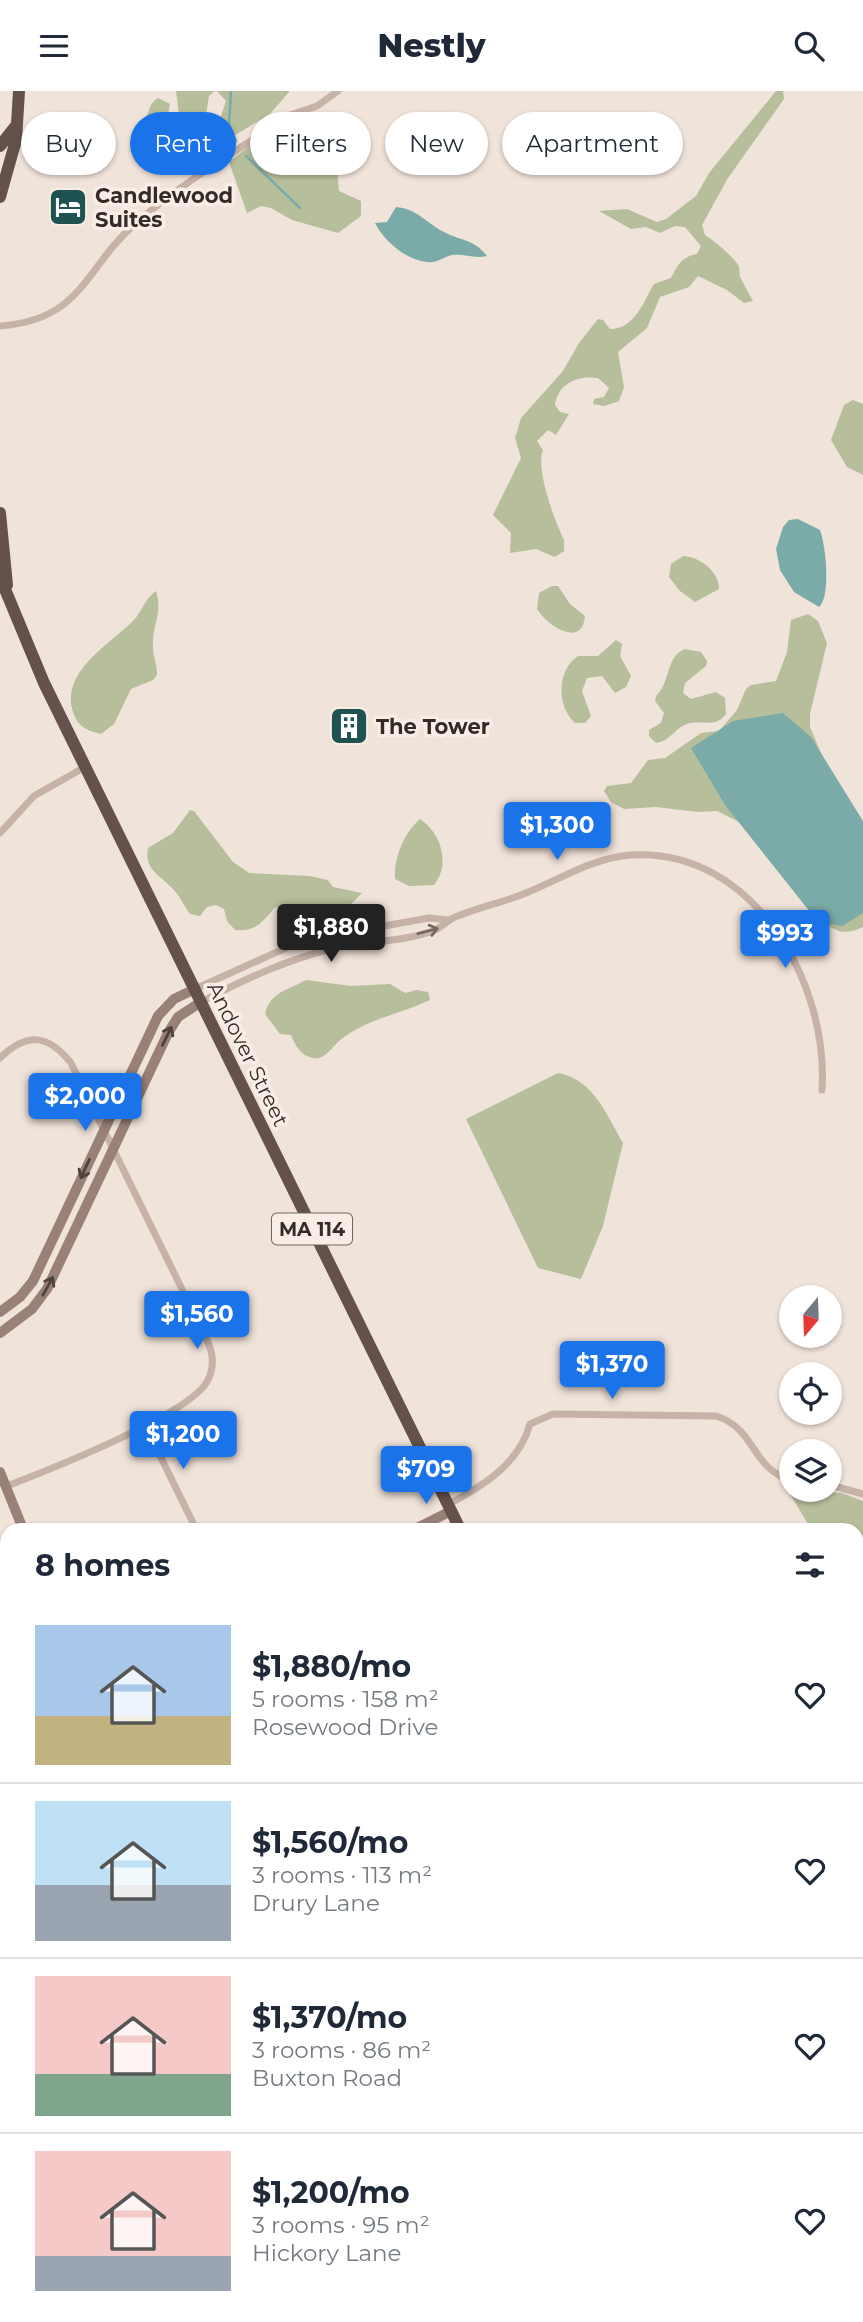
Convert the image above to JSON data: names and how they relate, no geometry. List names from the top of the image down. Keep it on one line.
{"streets":{"highway":["Andover Street","MA 114"]},"places":{"hotel":["Candlewood Suites"],"building":["The Tower"]},"north":"bottom","page":{"header":"Nestly","chip":["Buy","Rent","Filters","New","Apartment"],"price":["$1,300","$1,880","$993","$2,000","$1,560","$1,370","$1,200","$709"],"heading":"8 homes","list":[{"name":"$1,880/mo","note":"5 rooms · 158 m² · Rosewood Drive"},{"name":"$1,560/mo","note":"3 rooms · 113 m² · Drury Lane"},{"name":"$1,370/mo","note":"3 rooms · 86 m² · Buxton Road"},{"name":"$1,200/mo","note":"3 rooms · 95 m² · Hickory Lane"}]}}
